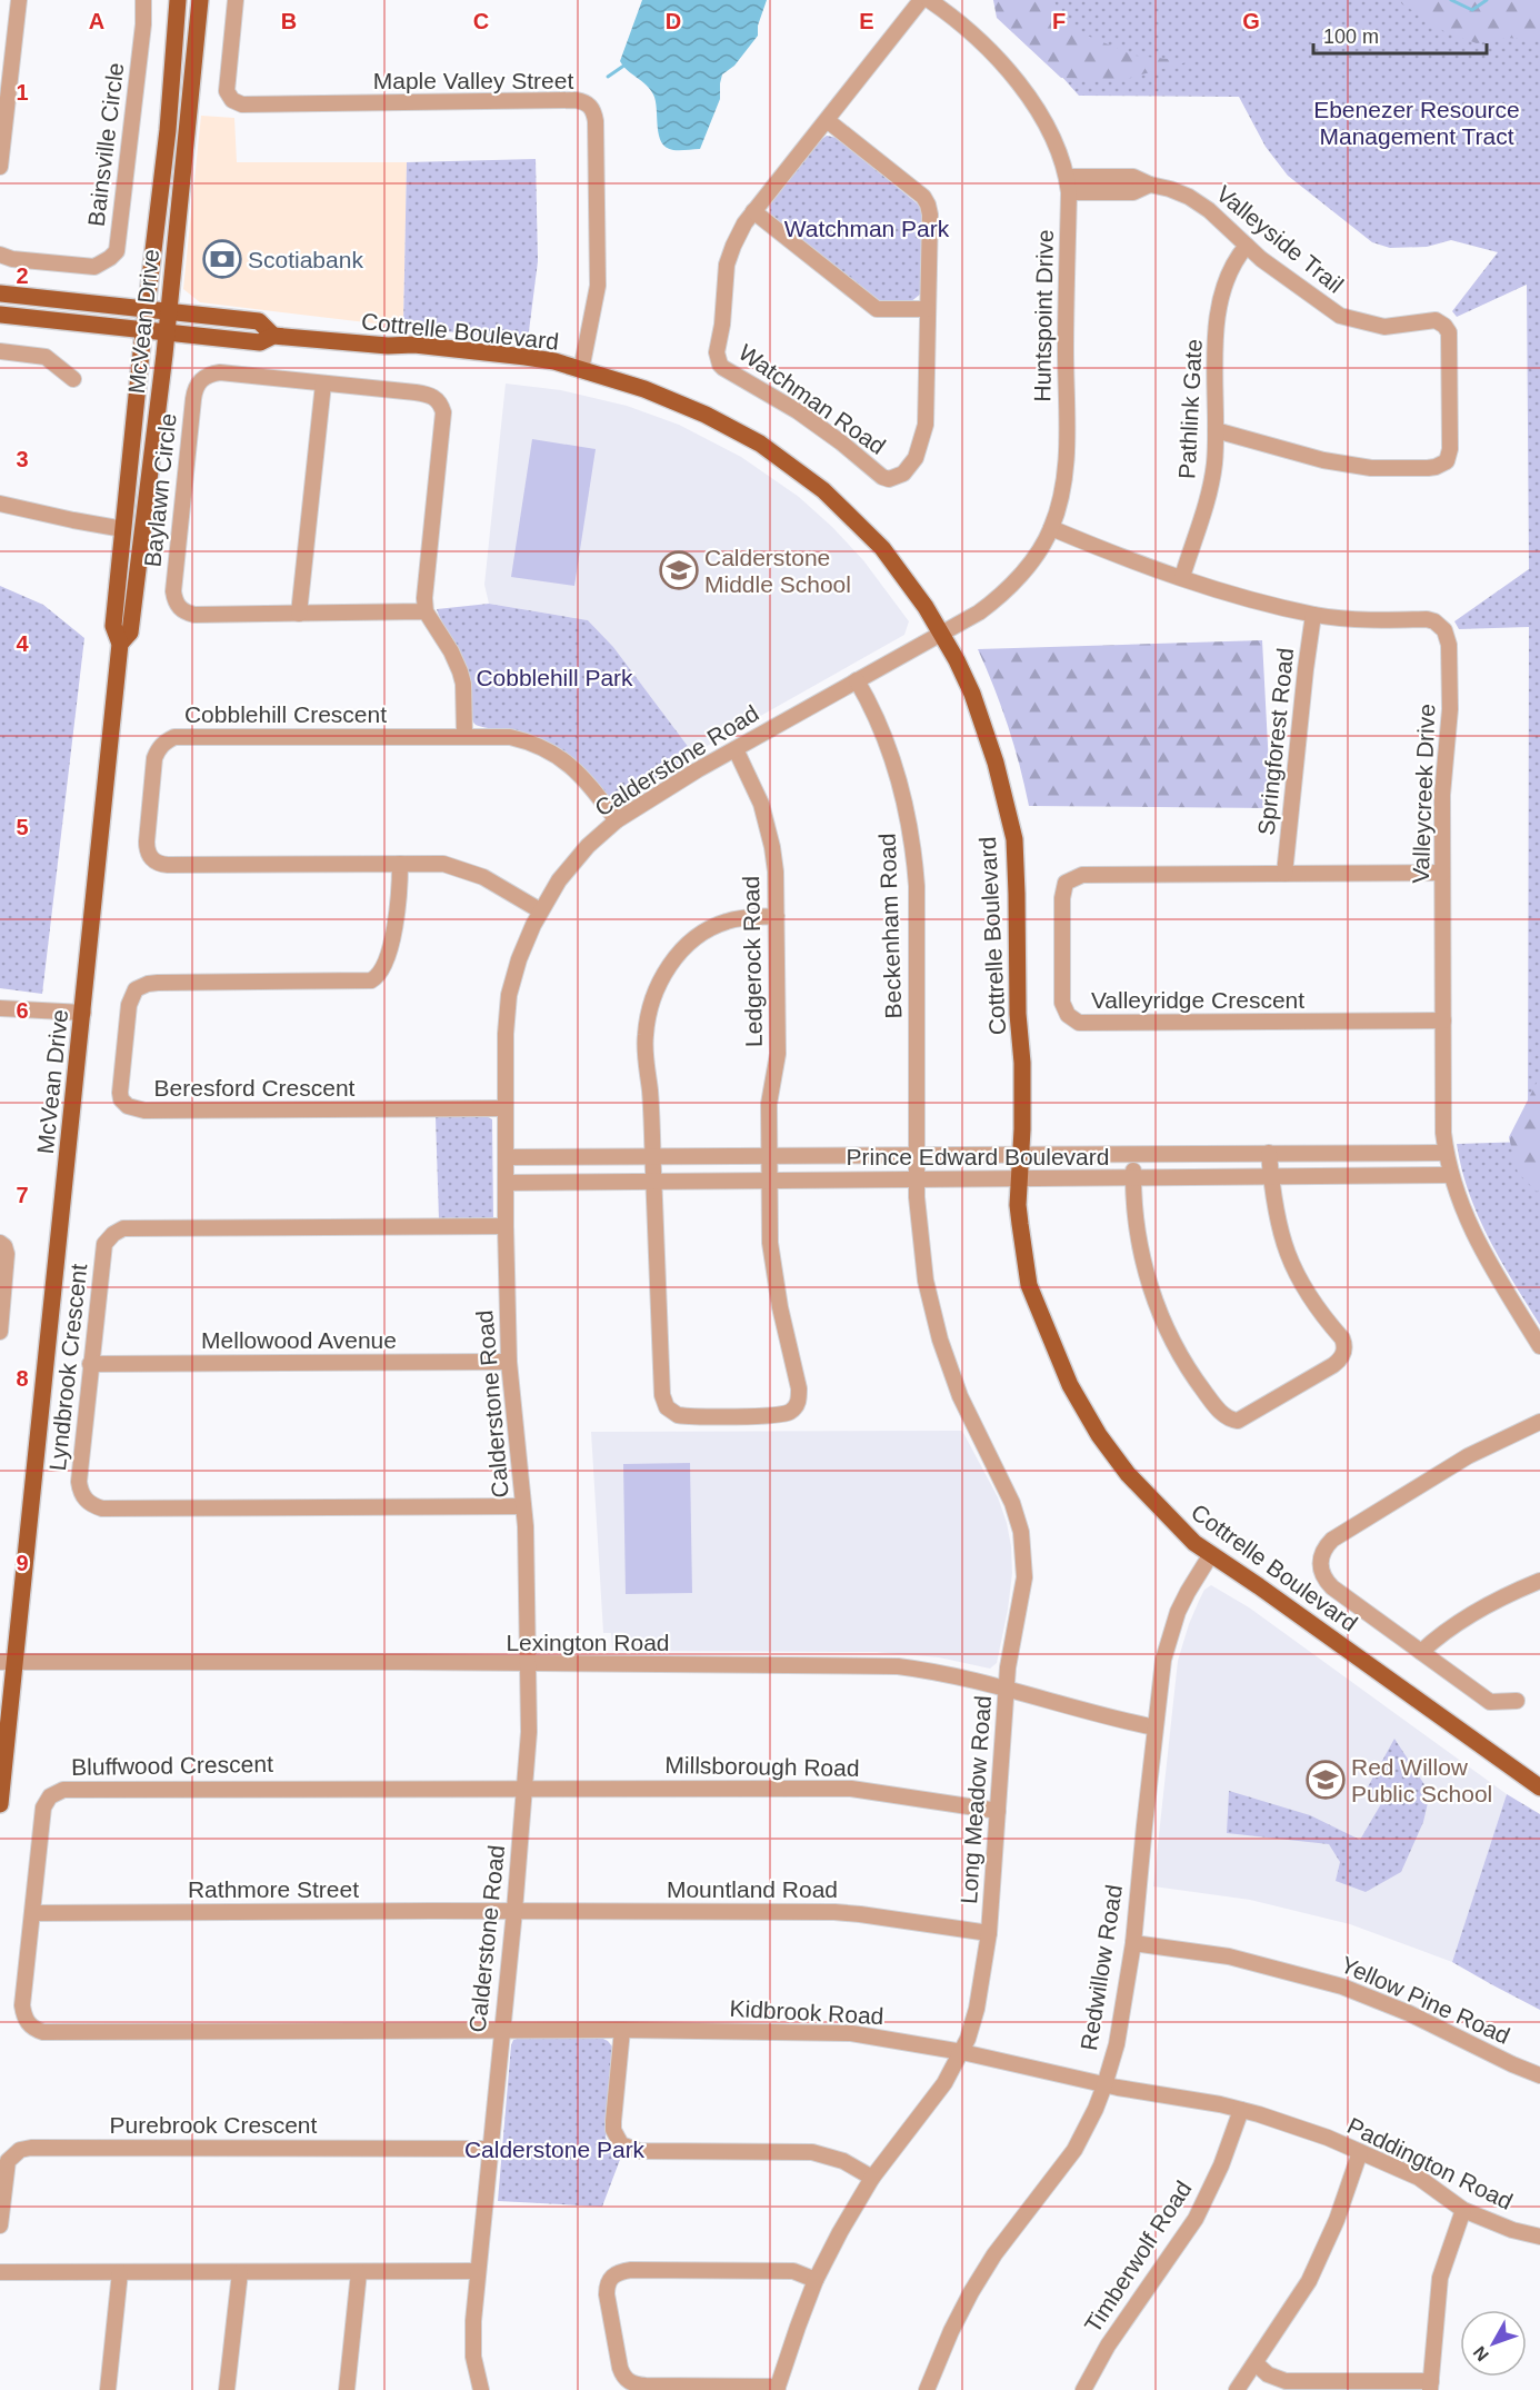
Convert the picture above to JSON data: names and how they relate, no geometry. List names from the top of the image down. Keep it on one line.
{"streets":{"main road":["McVean Drive","Cottrelle Boulevard"],"street":["Maple Valley Street","Bainsville Circle","Valleyside Trail","Huntspoint Drive","Watchman Road","Pathlink Gate","Baylawn Circle","Cobblehill Crescent","Springforest Road","Calderstone Road","Valleycreek Drive","Beckenham Road","Ledgerock Road","Valleyridge Crescent","Beresford Crescent","Prince Edward Boulevard","Mellowood Avenue","Lyndbrook Crescent","Lexington Road","Bluffwood Crescent","Millsborough Road","Long Meadow Road","Rathmore Street","Mountland Road","Redwillow Road","Yellow Pine Road","Kidbrook Road","Purebrook Crescent","Paddington Road","Timberwolf Road"]},"crossings":[["Maple Valley Street","Cottrelle Boulevard"],["Valleyside Trail","Huntspoint Drive"],["Valleyside Trail","Pathlink Gate"],["Huntspoint Drive","Cottrelle Boulevard"],["Huntspoint Drive","Calderstone Road"],["Huntspoint Drive","Valleycreek Drive"],["McVean Drive","Cottrelle Boulevard"],["McVean Drive","Lexington Road"],["Cottrelle Boulevard","Calderstone Road"],["Cottrelle Boulevard","Prince Edward Boulevard"],["Cottrelle Boulevard","Redwillow Road"],["Pathlink Gate","Valleycreek Drive"],["Cobblehill Crescent","Calderstone Road"],["Cobblehill Crescent","Beresford Crescent"],["Springforest Road","Valleycreek Drive"],["Springforest Road","Valleyridge Crescent"],["Calderstone Road","Beckenham Road"],["Calderstone Road","Ledgerock Road"],["Calderstone Road","Beresford Crescent"],["Calderstone Road","Prince Edward Boulevard"],["Calderstone Road","Mellowood Avenue"],["Calderstone Road","Lyndbrook Crescent"],["Calderstone Road","Lexington Road"],["Calderstone Road","Bluffwood Crescent"],["Calderstone Road","Millsborough Road"],["Calderstone Road","Rathmore Street"],["Calderstone Road","Mountland Road"],["Calderstone Road","Kidbrook Road"],["Calderstone Road","Purebrook Crescent"],["Valleycreek Drive","Valleyridge Crescent"],["Valleycreek Drive","Prince Edward Boulevard"],["Beckenham Road","Prince Edward Boulevard"],["Beckenham Road","Long Meadow Road"],["Ledgerock Road","Prince Edward Boulevard"],["Prince Edward Boulevard","Long Meadow Road"],["Mellowood Avenue","Lyndbrook Crescent"],["Lexington Road","Long Meadow Road"],["Lexington Road","Redwillow Road"],["Bluffwood Crescent","Millsborough Road"],["Bluffwood Crescent","Rathmore Street"],["Bluffwood Crescent","Kidbrook Road"],["Millsborough Road","Long Meadow Road"],["Long Meadow Road","Mountland Road"],["Long Meadow Road","Kidbrook Road"],["Rathmore Street","Mountland Road"],["Redwillow Road","Yellow Pine Road"],["Redwillow Road","Kidbrook Road"],["Redwillow Road","Paddington Road"],["Kidbrook Road","Paddington Road"],["Paddington Road","Timberwolf Road"]],"parks":["Ebenezer Resource Management Tract","Watchman Park","Cobblehill Park","Calderstone Park"],"places":{"bank":["Scotiabank"],"school or university":["Calderstone Middle School","Red Willow Public School"]},"scale_bar":"100 m","north":"bottom left","grid":{"columns":["A","B","C","D","E","F","G"],"rows":["1","2","3","4","5","6","7","8","9"]}}
